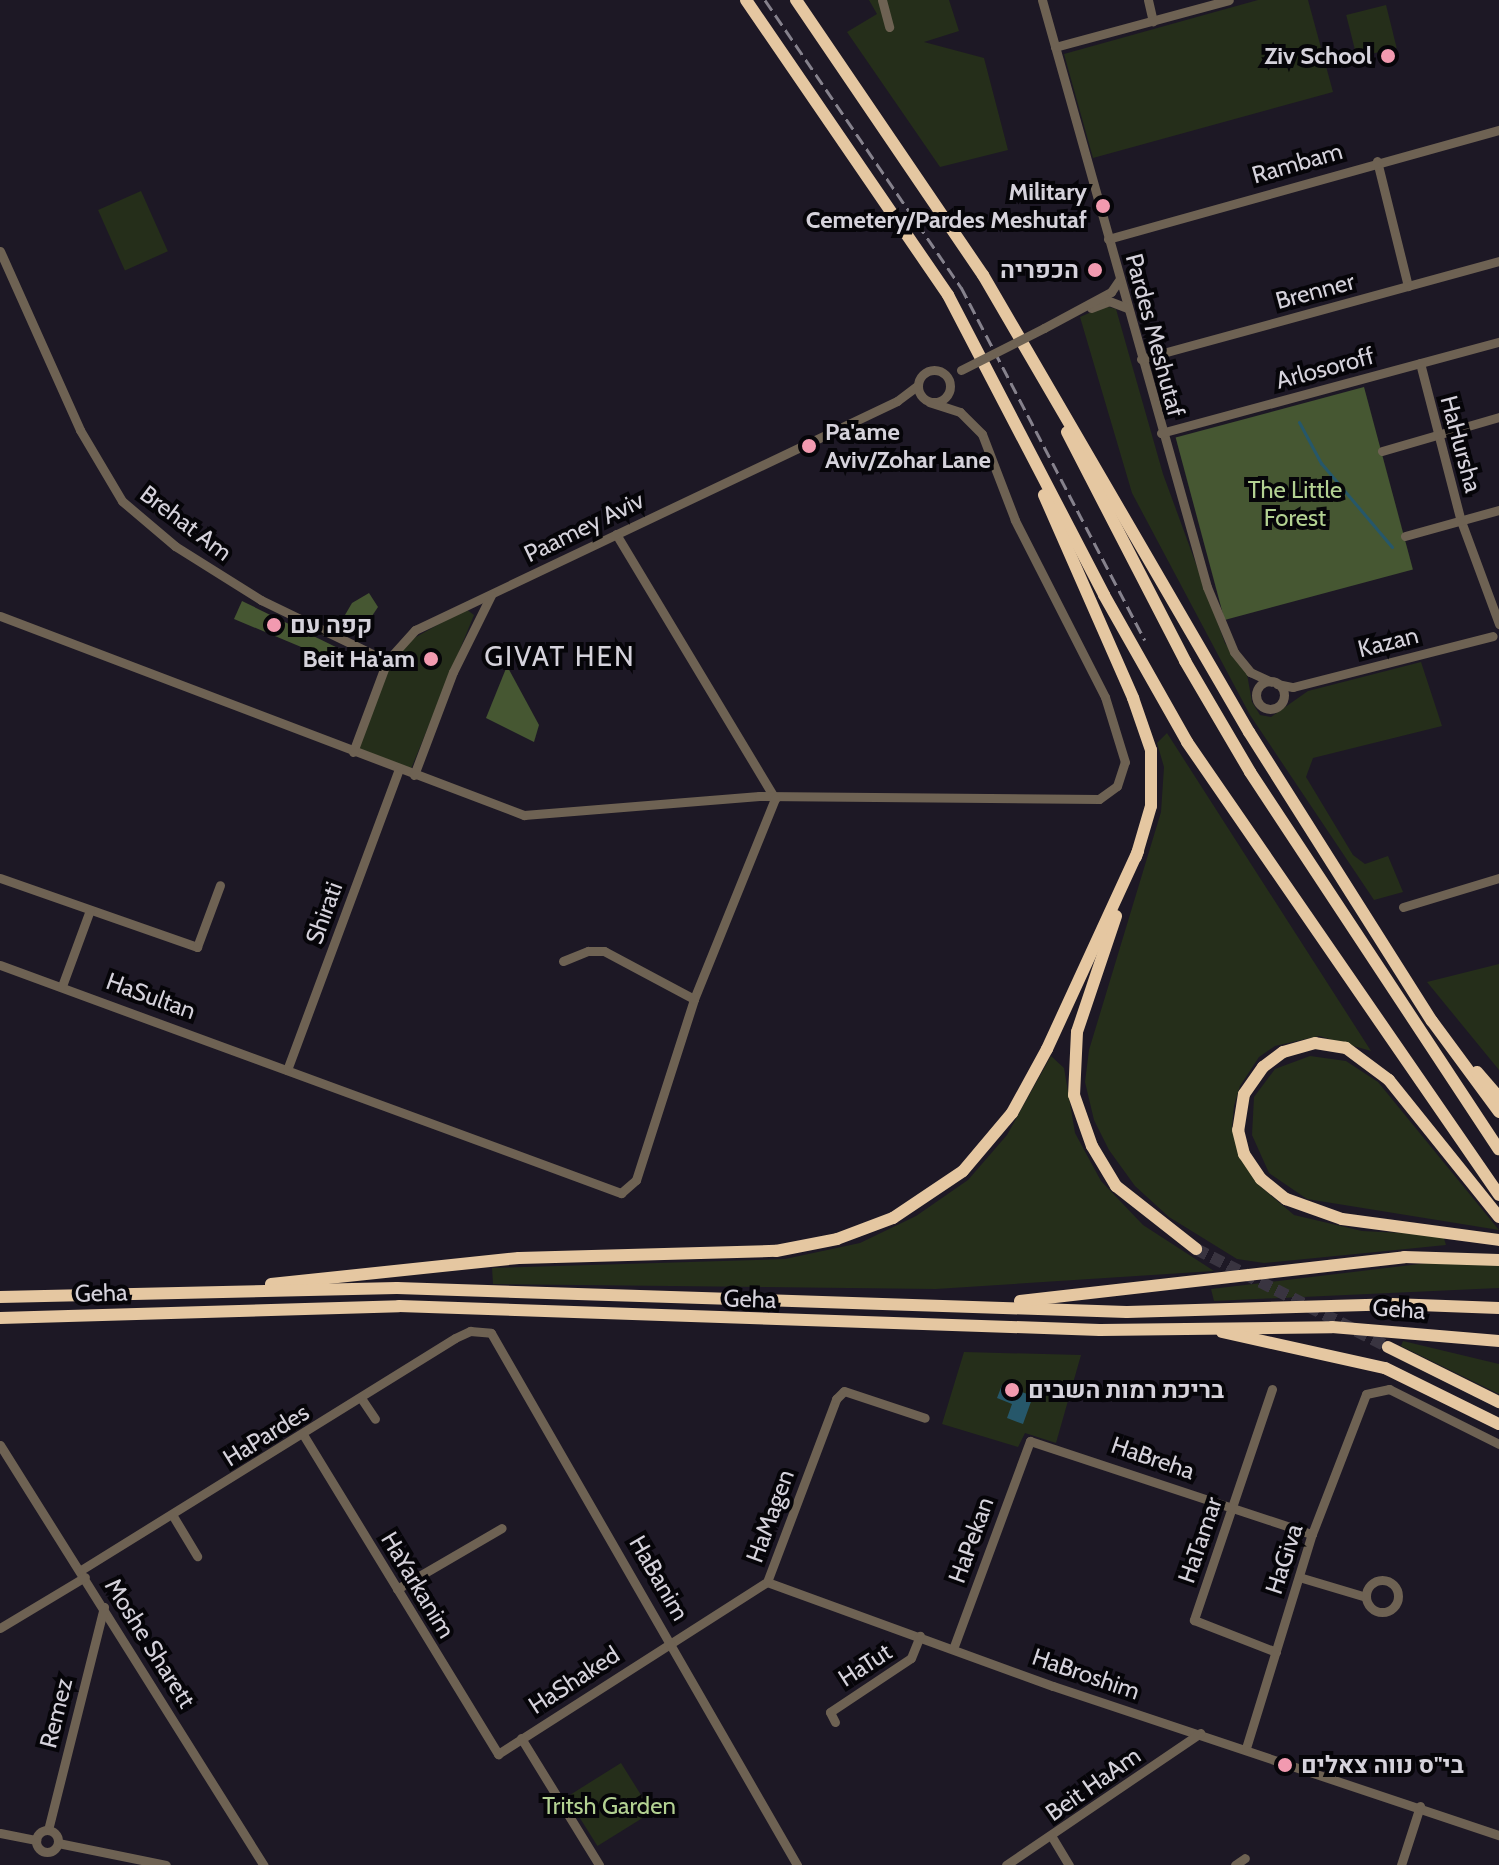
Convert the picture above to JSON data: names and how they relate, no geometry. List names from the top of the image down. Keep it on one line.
{"streets":{"highway":["Geha"],"street":["Rambam","Brenner","Pardes Meshutaf","Arlosoroff","HaHursha","Brehat Am","Paamey Aviv","Kazan","Shirati","HaSultan","HaPardes","HaBreha","HaMagen","HaPekan","HaTamar","HaGiva","HaBanim","HaYarkanim","Moshe Sharett","HaTut","HaBroshim","HaShaked","Remez","Beit HaAm"]},"crossings":[["Rambam","Pardes Meshutaf"],["Brenner","Pardes Meshutaf"],["Pardes Meshutaf","Arlosoroff"],["Pardes Meshutaf","Kazan"],["Arlosoroff","HaHursha"],["Brehat Am","Paamey Aviv"],["Shirati","HaSultan"],["HaPardes","HaBanim"],["HaPardes","HaYarkanim"],["HaPardes","Moshe Sharett"],["HaBreha","HaPekan"],["HaBreha","HaTamar"],["HaBreha","HaGiva"],["HaMagen","HaBroshim"],["HaPekan","HaBroshim"],["HaTamar","HaGiva"],["HaGiva","HaBroshim"],["HaBanim","HaShaked"],["HaYarkanim","HaShaked"],["Moshe Sharett","Remez"],["HaTut","HaBroshim"],["HaBroshim","Beit HaAm"]],"districts":["GIVAT HEN"],"parks":["The Little Forest","Tritsh Garden"],"places":["Ziv School","Military Cemetery/Pardes Meshutaf","הכפריה","Pa'ame Aviv/Zohar Lane","קפה עם","Beit Ha'am","בריכת רמות השבים","בי\"ס נווה צאלים"]}
